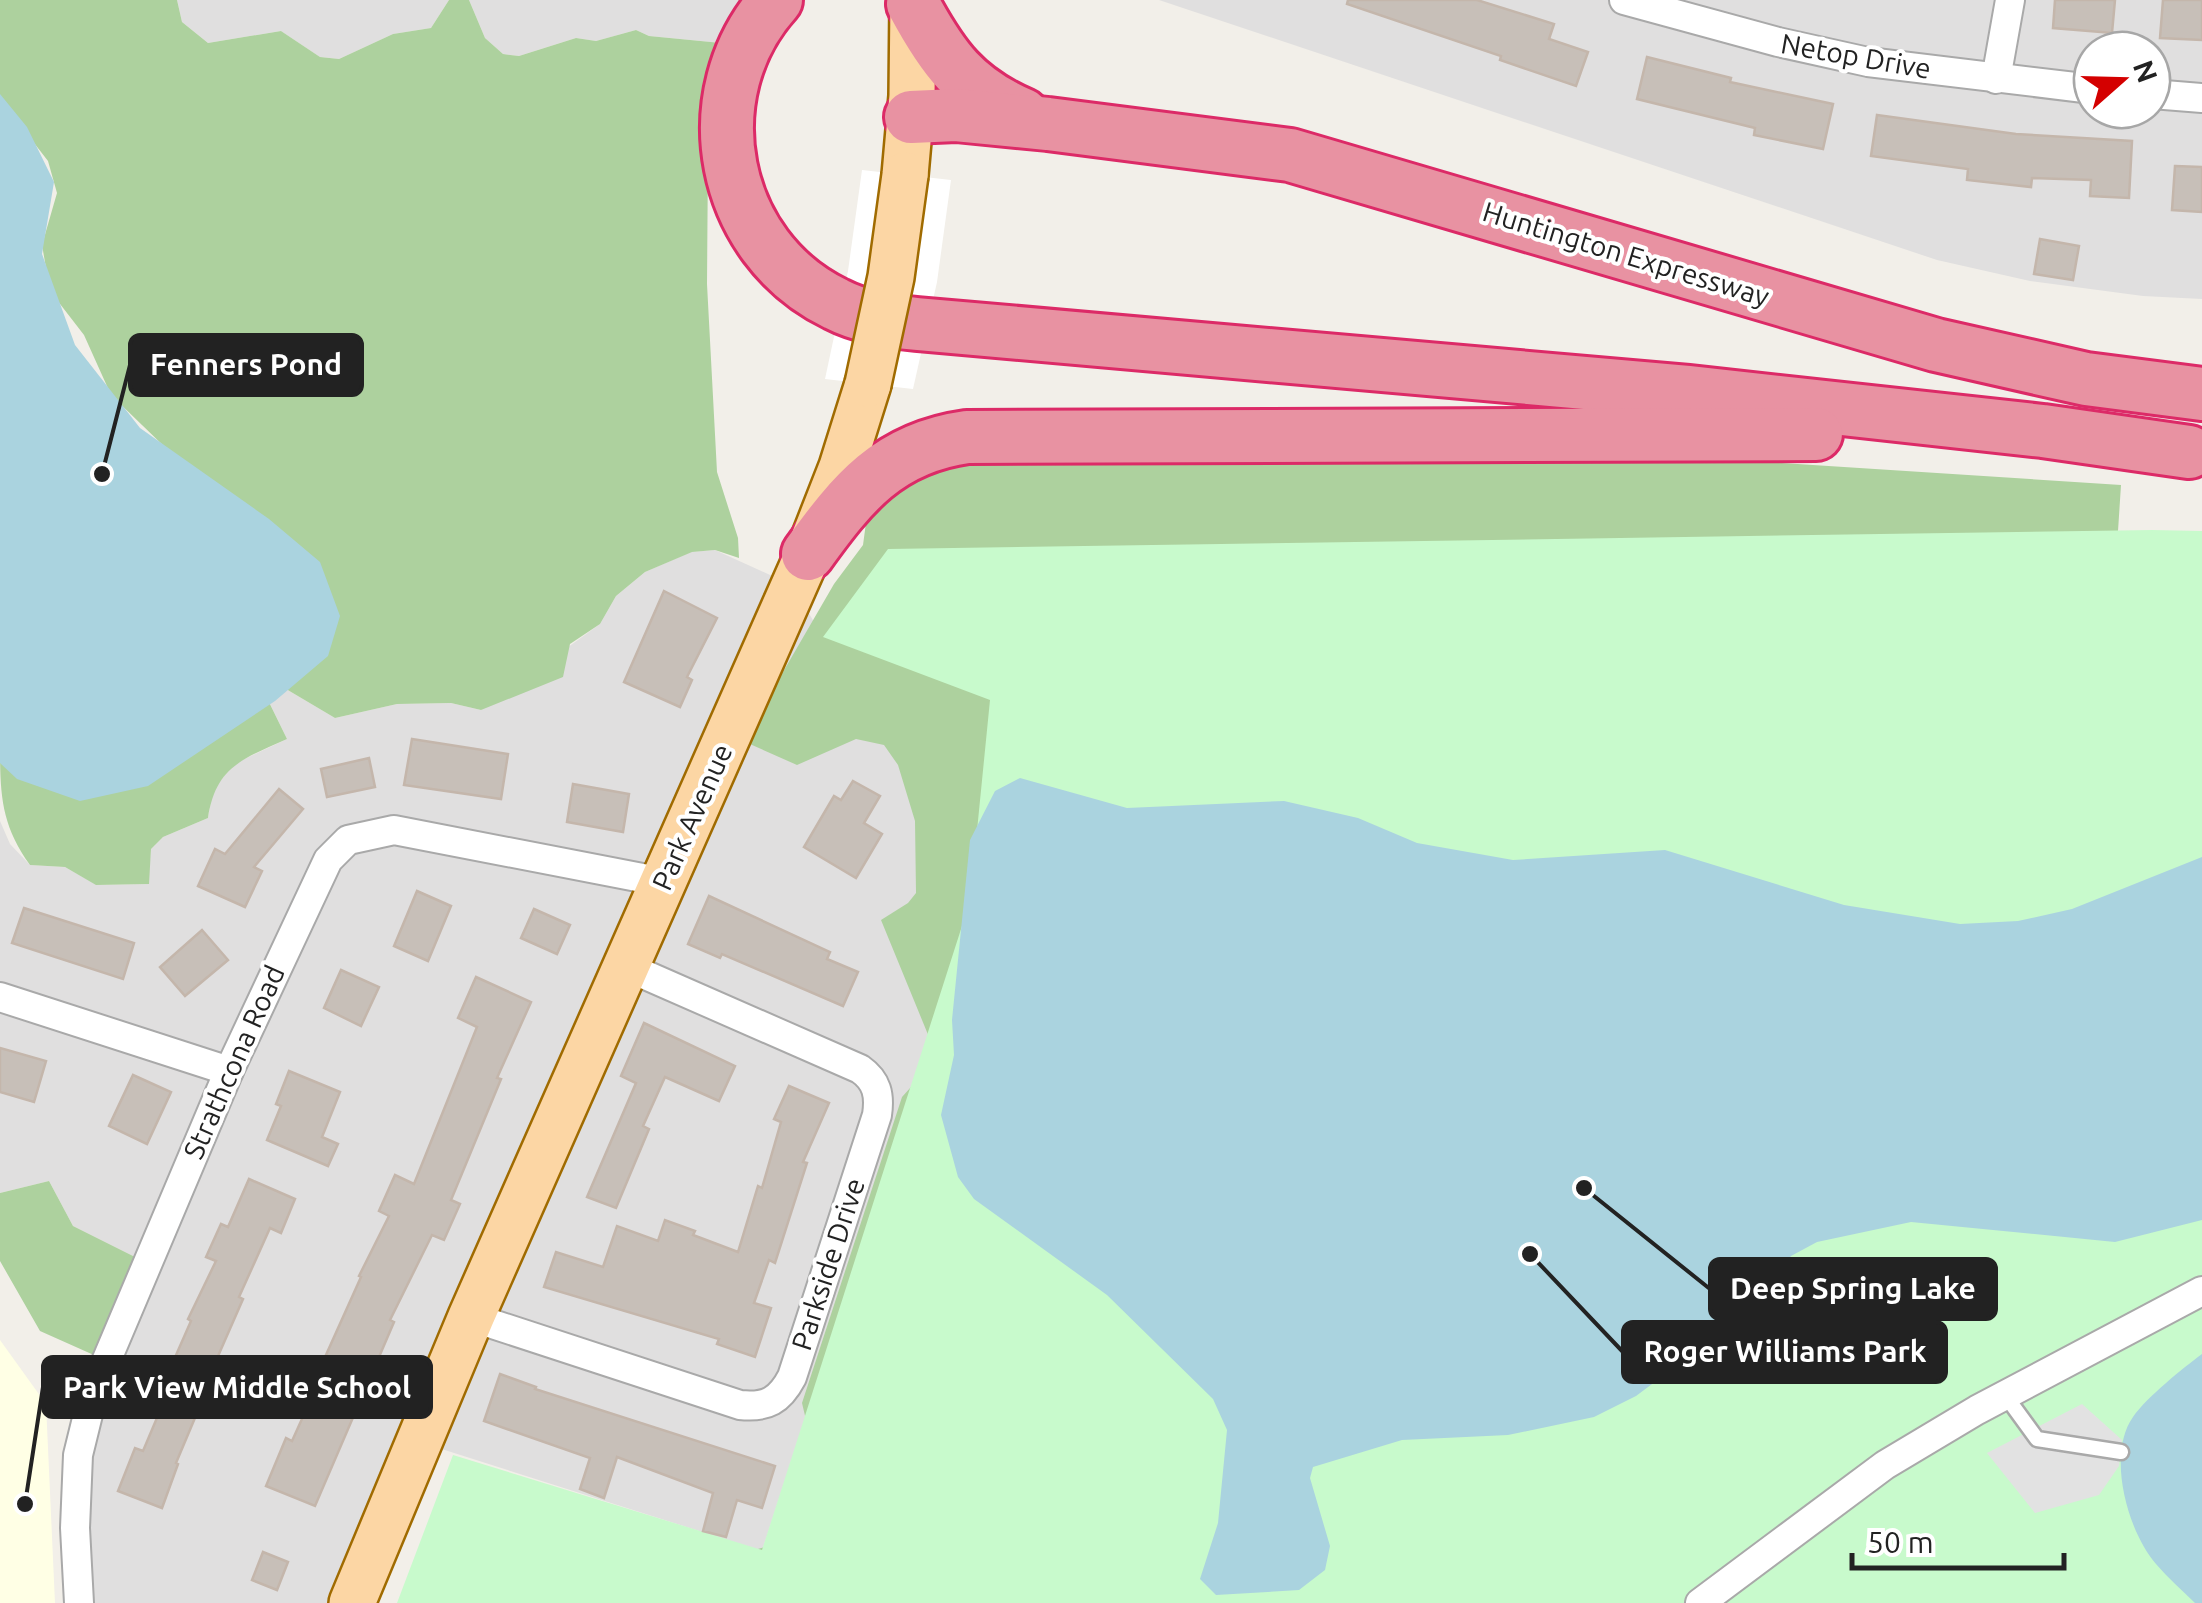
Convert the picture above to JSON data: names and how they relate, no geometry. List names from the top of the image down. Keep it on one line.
{"streets":{"highway":["Huntington Expressway"],"main road":["Park Avenue"],"street":["Netop Drive","Strathcona Road","Parkside Drive"]},"crossings":[["Park Avenue","Strathcona Road"],["Park Avenue","Parkside Drive"]],"places":["Fenners Pond","Deep Spring Lake","Roger Williams Park","Park View Middle School"],"scale_bar":"50 m","north":"right"}
